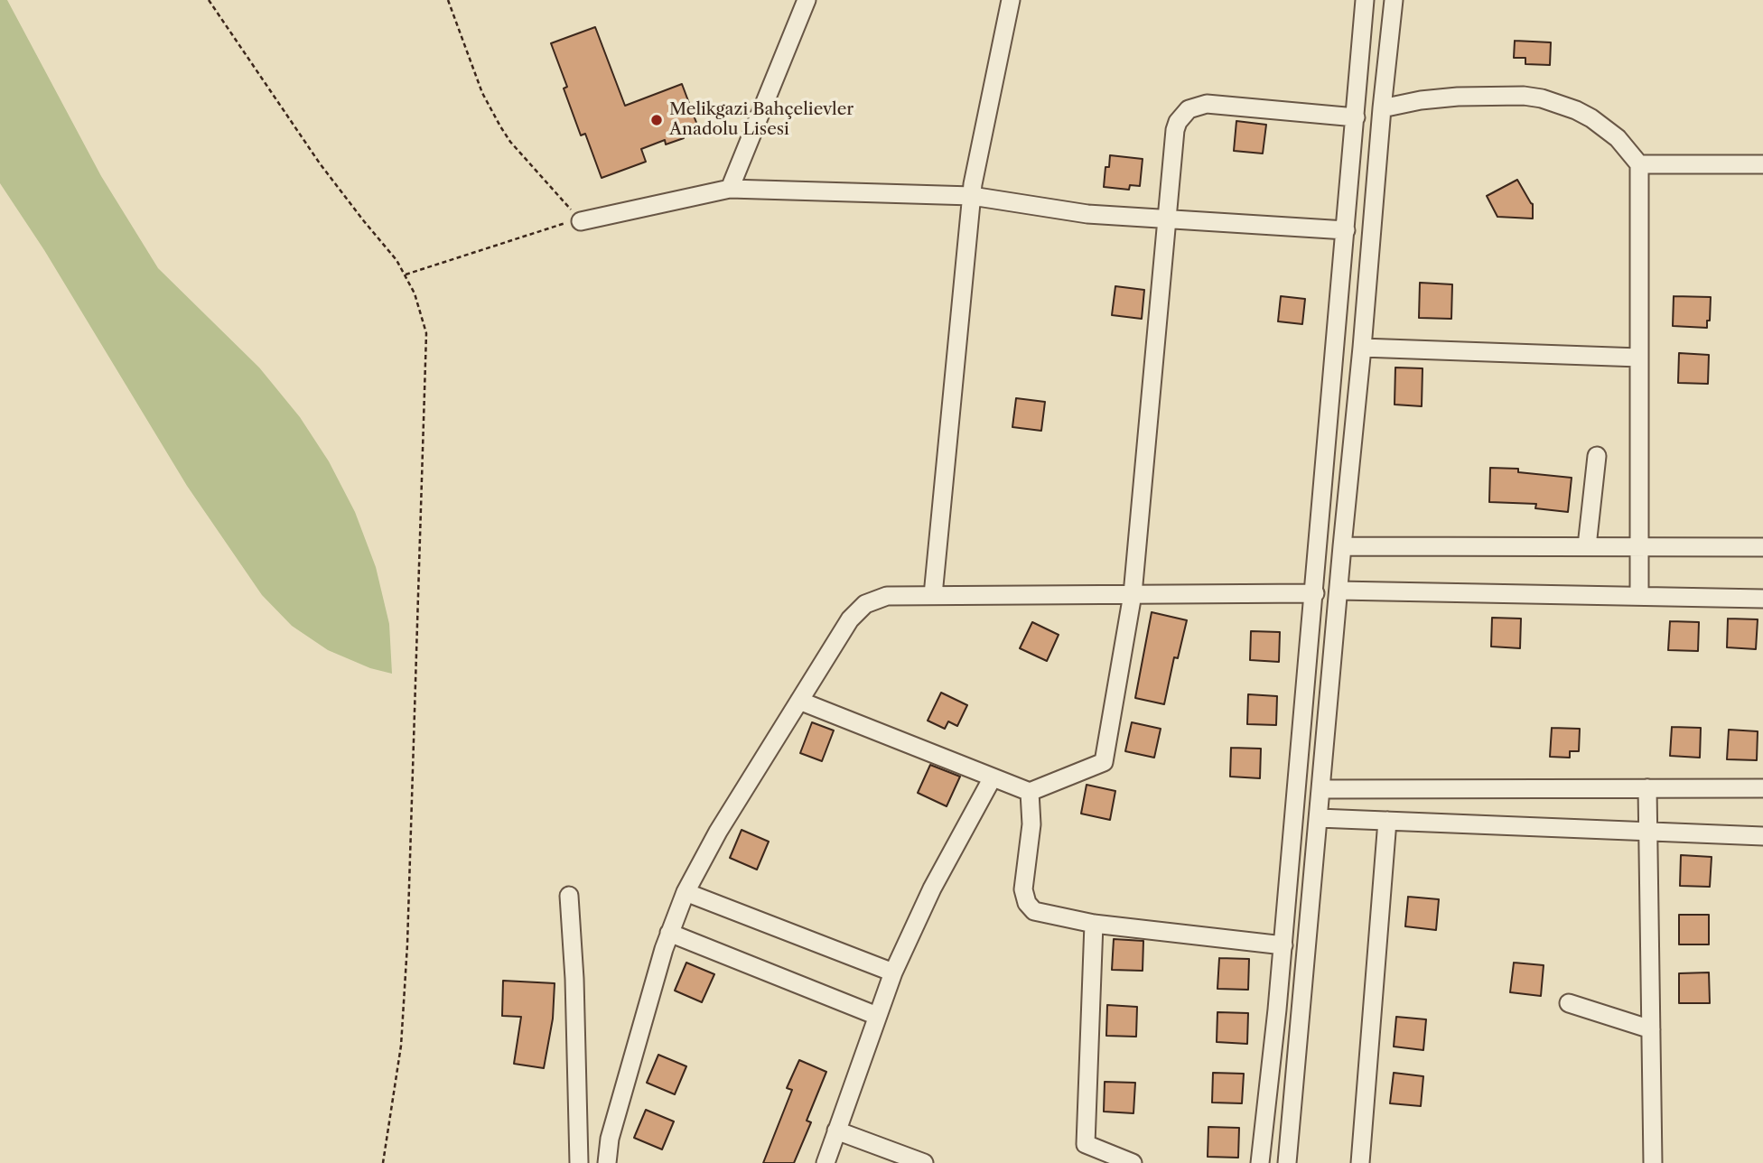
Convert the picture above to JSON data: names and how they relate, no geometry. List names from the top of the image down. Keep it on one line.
{"places":["Melikgazi Bahçelievler Anadolu Lisesi"]}
